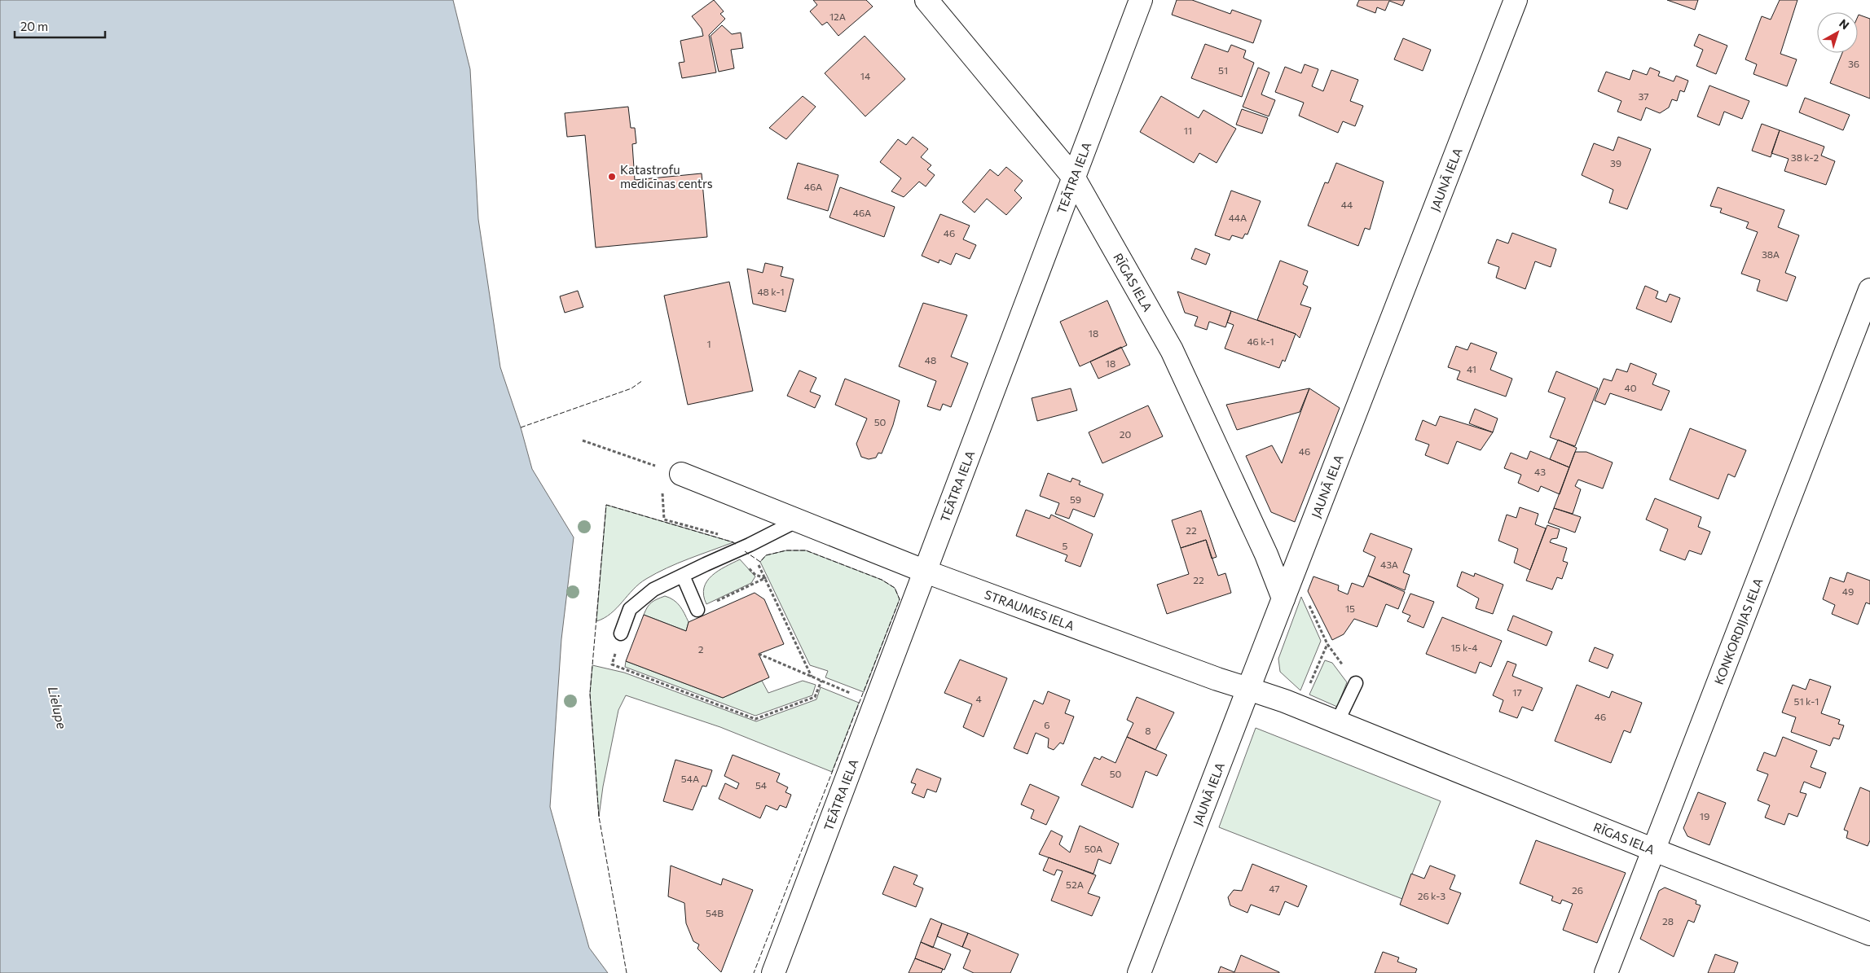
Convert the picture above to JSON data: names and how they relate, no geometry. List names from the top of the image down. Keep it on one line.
{"streets":{"street":["TEĀTRA IELA","JAUNĀ IELA","RĪGAS IELA","STRAUMES IELA","KONKORDIJAS IELA"]},"crossings":[["TEĀTRA IELA","RĪGAS IELA"],["TEĀTRA IELA","STRAUMES IELA"],["JAUNĀ IELA","RĪGAS IELA"],["JAUNĀ IELA","STRAUMES IELA"],["RĪGAS IELA","STRAUMES IELA"],["RĪGAS IELA","KONKORDIJAS IELA"]],"water":["Lielupe"],"places":["Katastrofu medicīnas centrs"],"house_numbers":["12A","36","51","14","37","11","38 k-2","39","46A","44","46A","44A","46","38A","48 k-1","18","46 k-1","1","48","18","41","40","50","20","46","43","59","22","5","43A","22","49","15","15 k-4","2","17","4","51 k-1","46","6","8","50","54A","54","19","50A","52A","47","26","26 k-3","54B","28"],"scale_bar":"20 m","north":"top right"}
